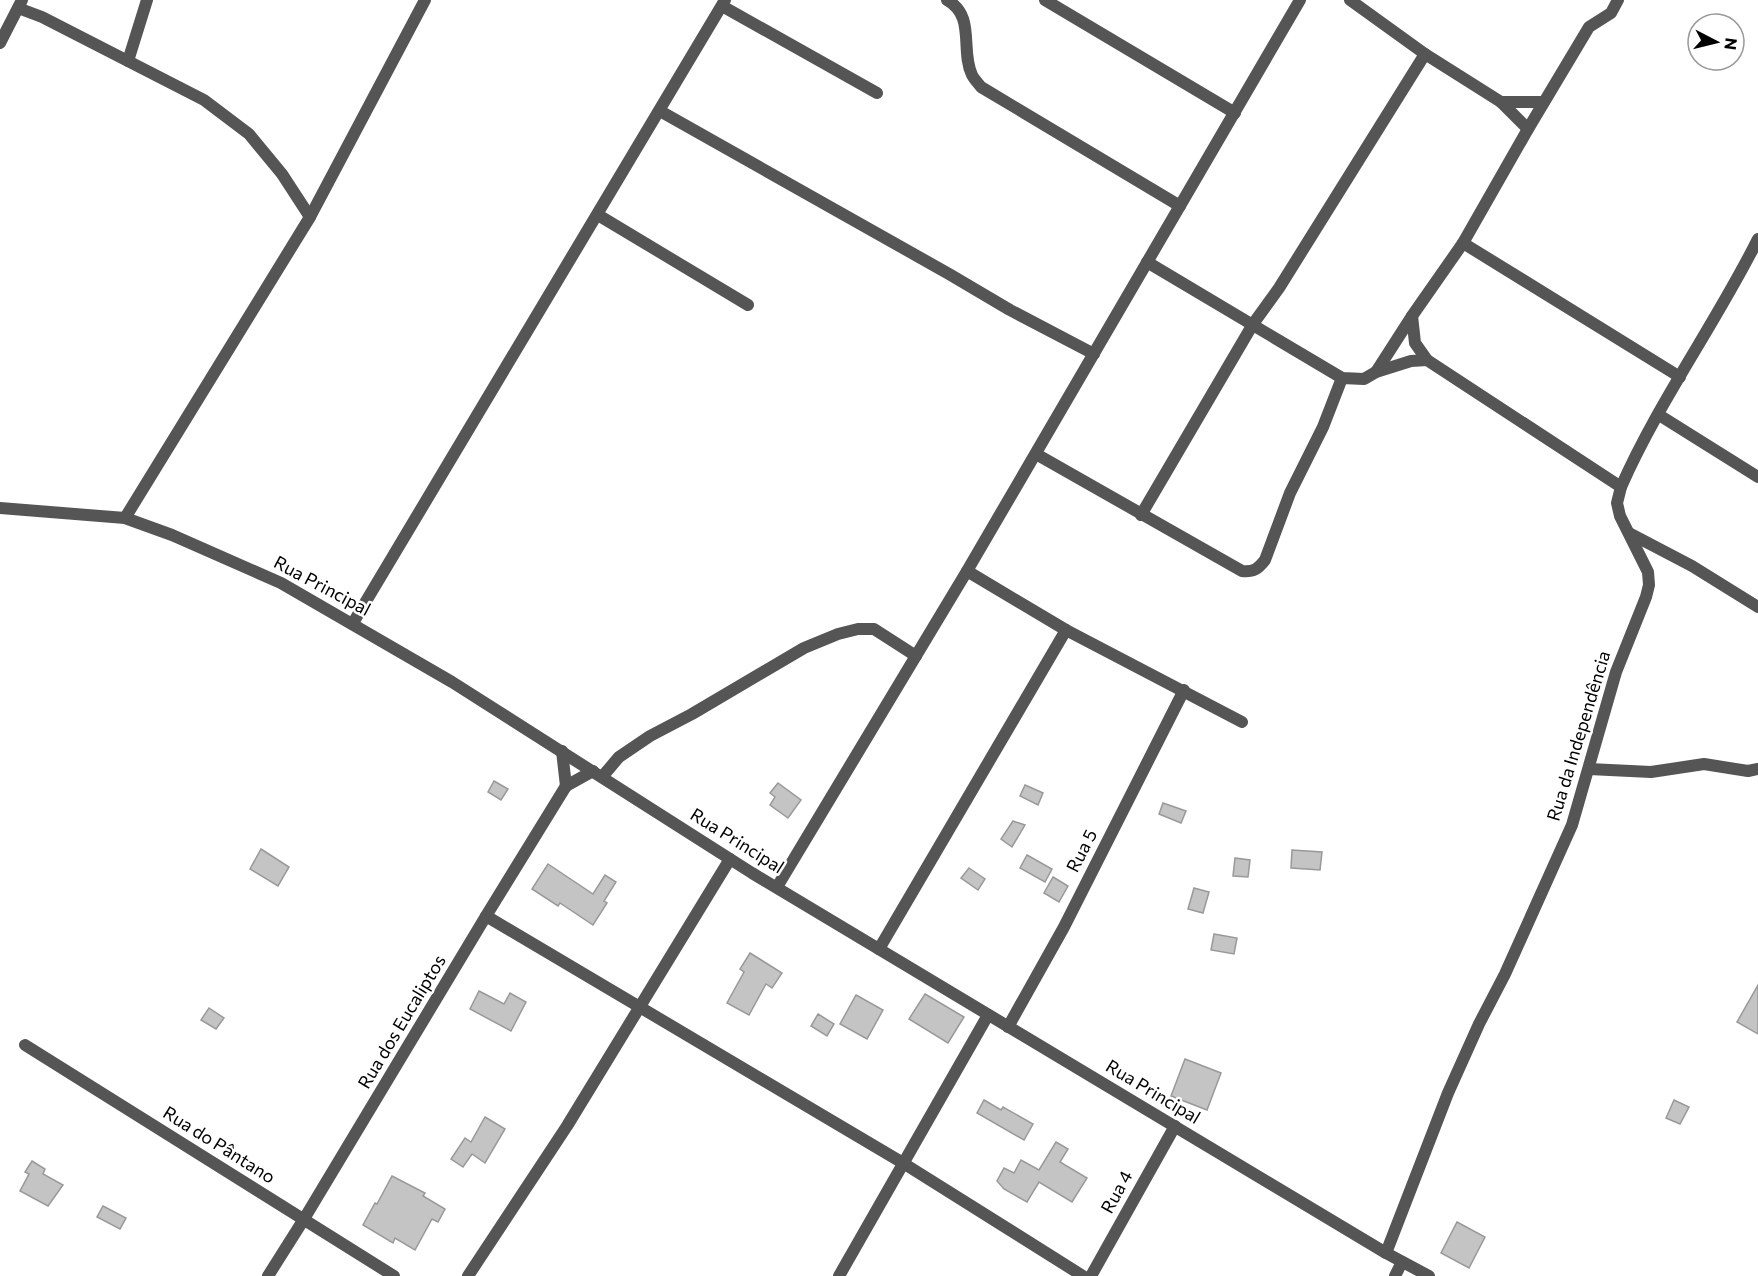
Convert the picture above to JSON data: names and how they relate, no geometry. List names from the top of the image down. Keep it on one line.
{"streets":{"street":["Rua Principal","Rua da Independência","Rua 5","Rua dos Eucaliptos","Rua do Pântano","Rua 4"]},"crossings":[["Rua Principal","Rua da Independência"],["Rua Principal","Rua 5"],["Rua Principal","Rua 4"],["Rua dos Eucaliptos","Rua do Pântano"]],"north":"right"}
